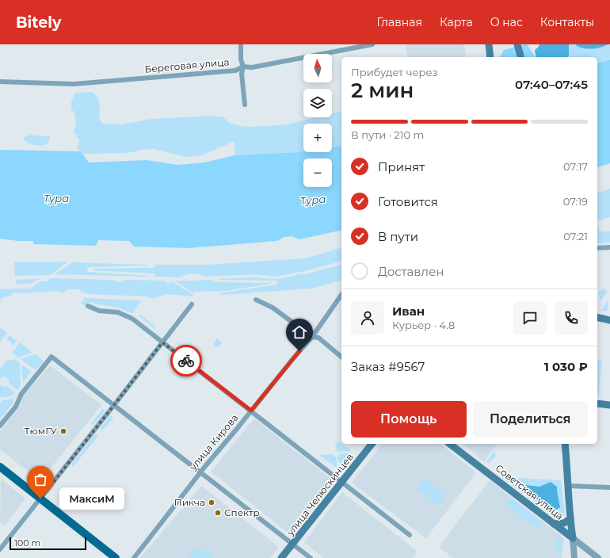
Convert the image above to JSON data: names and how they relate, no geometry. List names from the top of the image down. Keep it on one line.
{"streets":{"main road":["Советская улица","улица Челюскинцев"],"street":["Береговая улица","улица Кирова"]},"water":["Тура"],"places":["ТюмГУ","МаксиМ","Пикча","Спектр"],"scale_bar":"100 m","north":"top","page":{"header":"Bitely","nav":["Главная","Карта","О нас","Контакты"],"map_buttons":["+","−"],"heading":["2 мин","Прибудет через","07:40–07:45"],"panel":["Иван","Курьер · 4.8","Заказ #9567","1 030 ₽"],"bar":"В пути · 210 m","list":[["Принят","07:17"],["Готовится","07:19"],["В пути","07:21"],"Доставлен"],"buttons":["Помощь","Поделиться"],"bubble":"МаксиМ","scale":"100 m"}}
